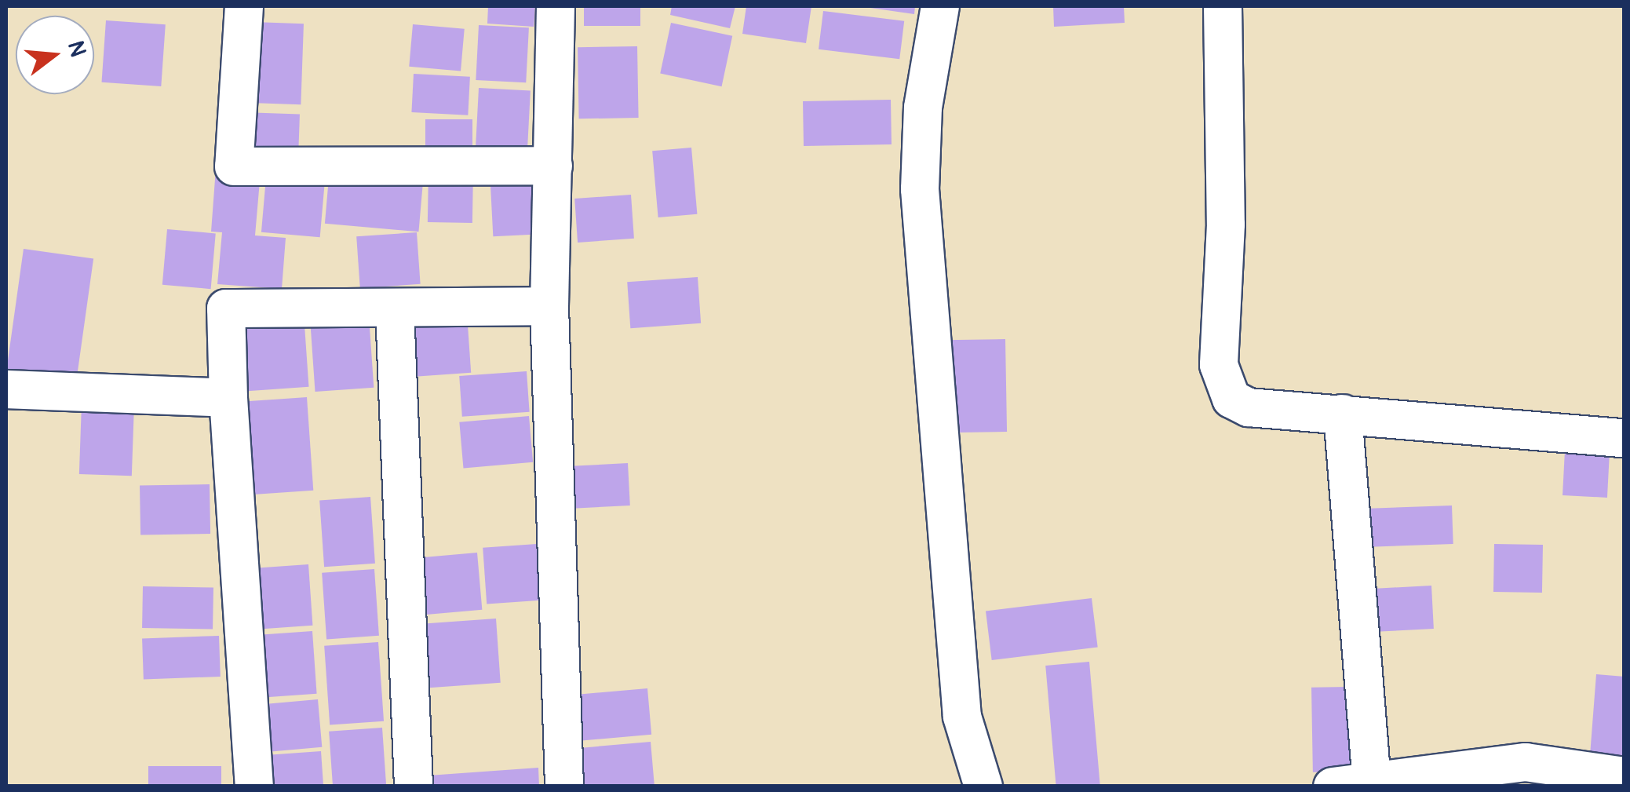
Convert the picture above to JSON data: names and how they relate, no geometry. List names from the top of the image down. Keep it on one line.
{"north":"right"}
